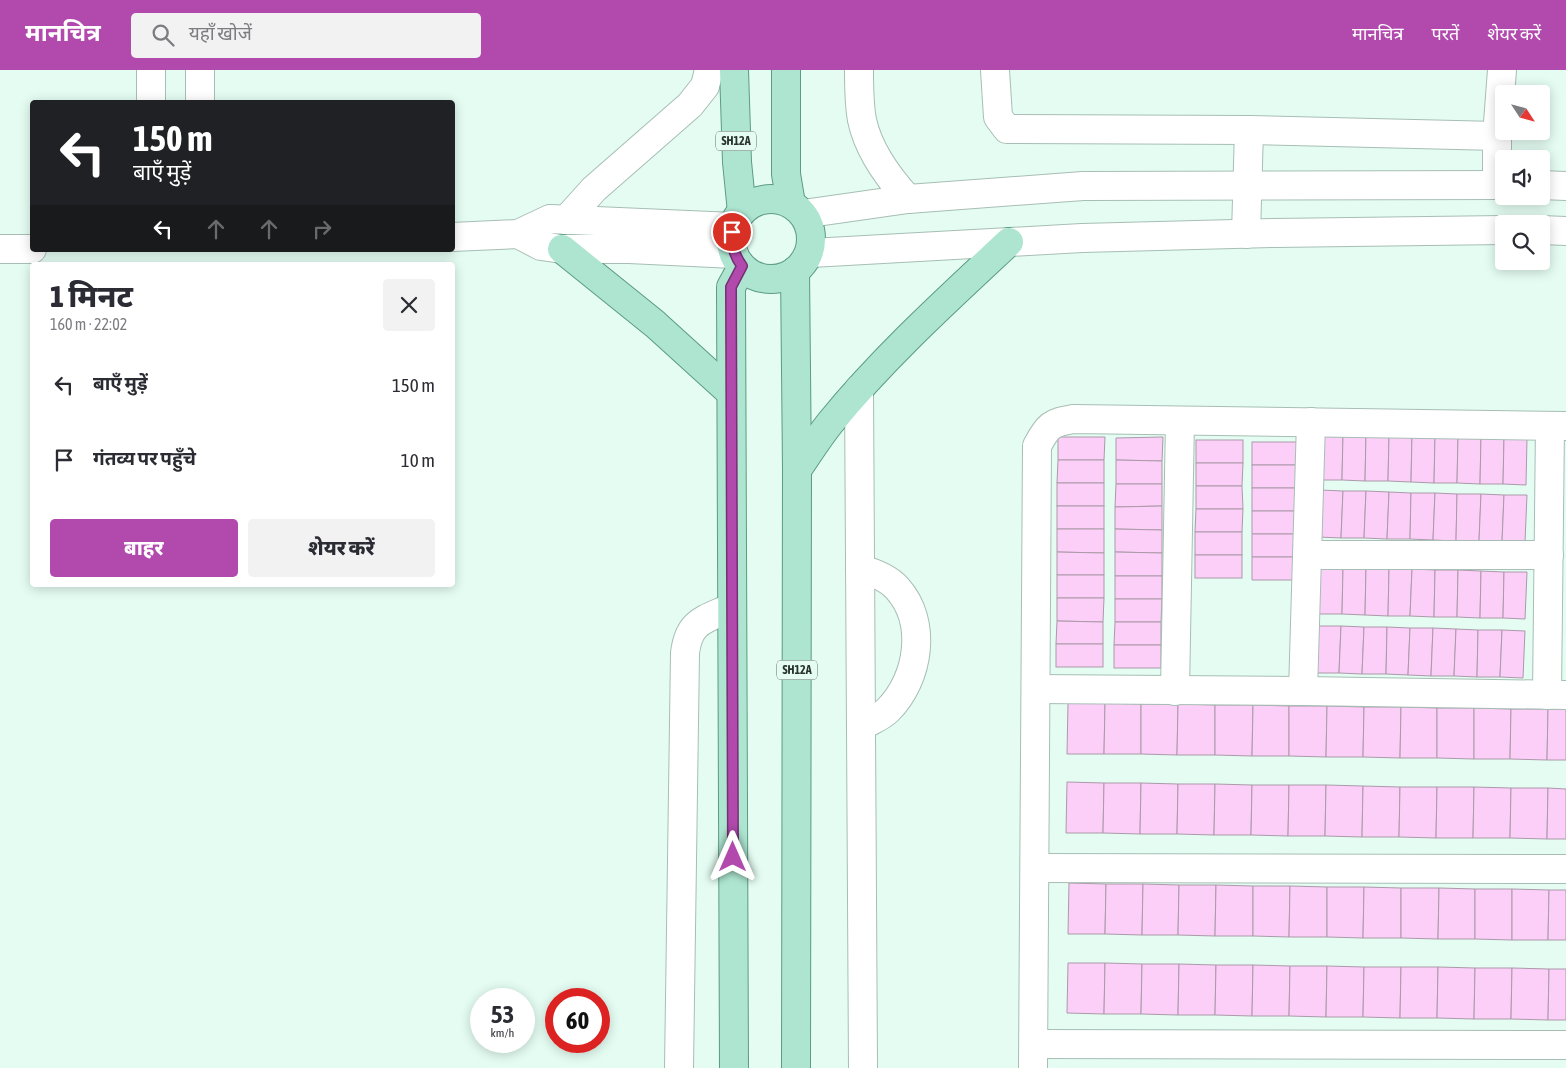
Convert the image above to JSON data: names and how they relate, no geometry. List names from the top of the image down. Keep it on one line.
{"streets":{"main road":["SH12A"]},"north":"bottom right","page":{"header":"मानचित्र","search":"यहाँ खोजें","nav":["मानचित्र","परतें","शेयर करें"],"turn":["150 m","बाएँ मुड़ें"],"heading":["1 मिनट","160 m · 22:02"],"list":[{"name":"बाएँ मुड़ें","value":"150 m"},{"name":"गंतव्य पर पहुँचे","value":"10 m"}],"buttons":["बाहर","शेयर करें"],"speed":"53 km/h","limit":"60"}}
